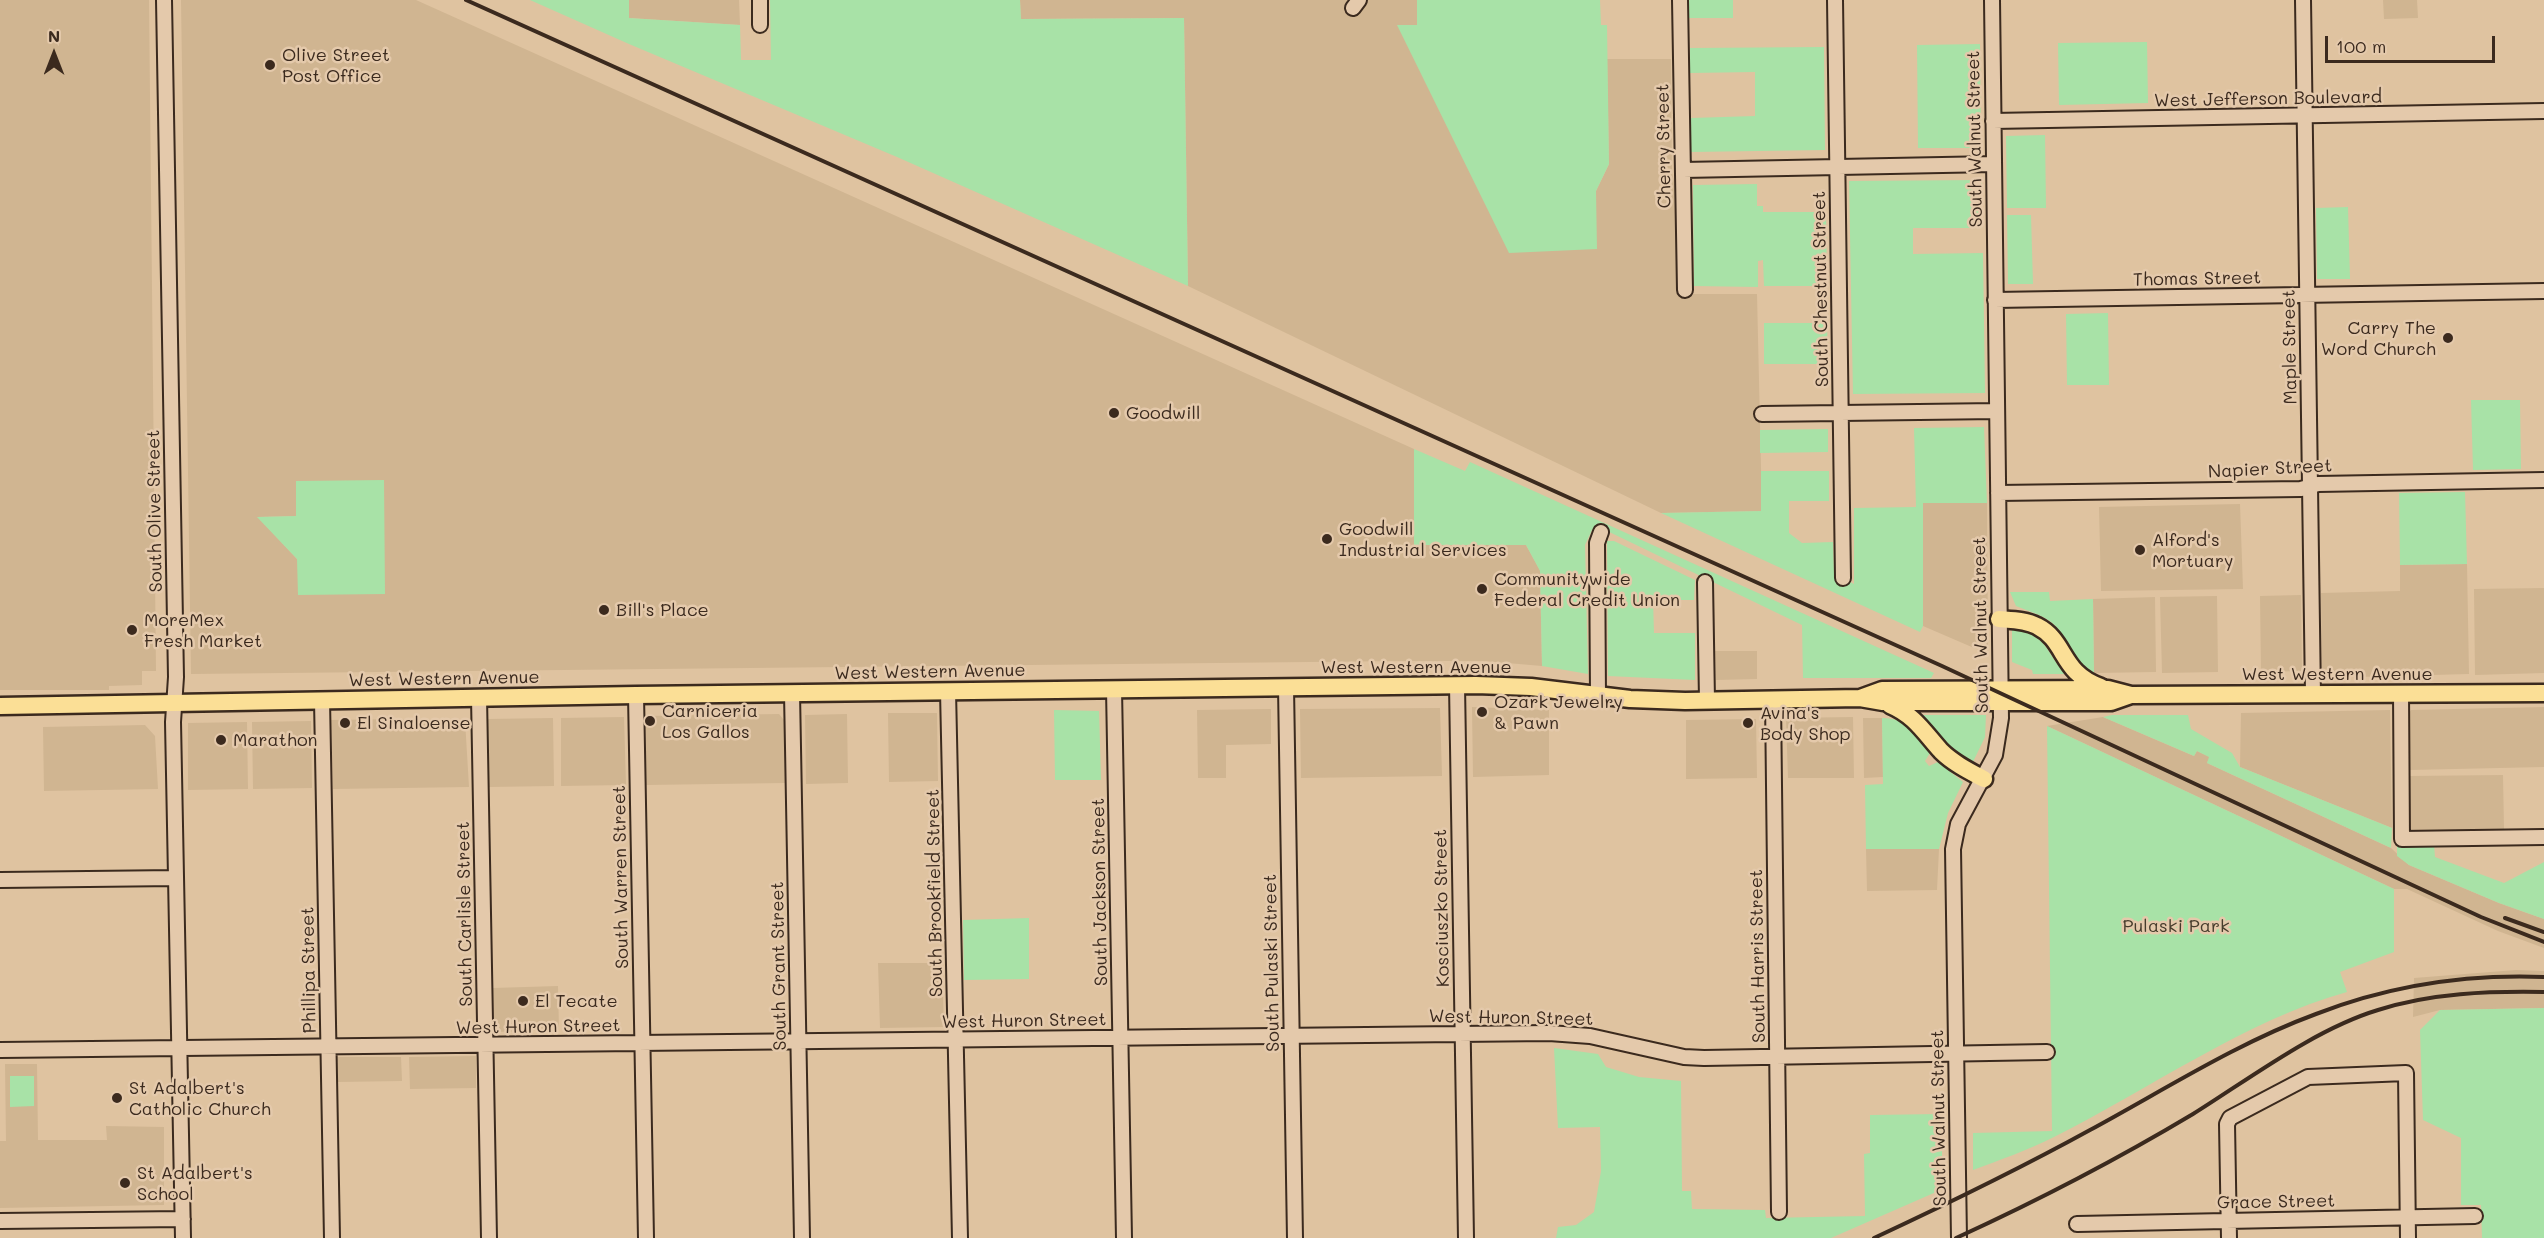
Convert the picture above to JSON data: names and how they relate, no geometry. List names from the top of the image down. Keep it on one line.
{"streets":{"main road":["West Western Avenue"],"street":["West Jefferson Boulevard","South Walnut Street","Cherry Street","Thomas Street","South Chestnut Street","Maple Street","Napier Street","South Olive Street","South Warren Street","South Jackson Street","South Brookfield Street","Kosciuszko Street","South Carlisle Street","South Harris Street","South Pulaski Street","South Grant Street","Phillipa Street","West Huron Street","Grace Street"]},"crossings":[["West Jefferson Boulevard","South Walnut Street"],["West Jefferson Boulevard","Maple Street"],["South Walnut Street","Thomas Street"],["South Walnut Street","Napier Street"],["South Walnut Street","West Western Avenue"],["South Walnut Street","West Huron Street"],["Thomas Street","Maple Street"],["Maple Street","Napier Street"],["Maple Street","West Western Avenue"],["South Olive Street","West Western Avenue"],["South Olive Street","West Huron Street"],["West Western Avenue","South Warren Street"],["West Western Avenue","South Jackson Street"],["West Western Avenue","South Brookfield Street"],["West Western Avenue","Kosciuszko Street"],["West Western Avenue","South Carlisle Street"],["West Western Avenue","South Harris Street"],["West Western Avenue","South Pulaski Street"],["West Western Avenue","South Grant Street"],["West Western Avenue","Phillipa Street"],["South Warren Street","West Huron Street"],["South Jackson Street","West Huron Street"],["South Brookfield Street","West Huron Street"],["Kosciuszko Street","West Huron Street"],["South Carlisle Street","West Huron Street"],["South Harris Street","West Huron Street"],["South Pulaski Street","West Huron Street"],["South Grant Street","West Huron Street"],["Phillipa Street","West Huron Street"]],"parks":["Pulaski Park"],"places":["Olive Street Post Office","Carry The Word Church","Goodwill","Goodwill Industrial Services","Alford's Mortuary","Communitywide Federal Credit Union","Bill's Place","MoreMex Fresh Market","Ozark Jewelry & Pawn","Carniceria Los Gallos","El Sinaloense","Avina's Body Shop","Marathon","El Tecate","St Adalbert's Catholic Church","St Adalbert's School"],"scale_bar":"100 m","north":"top"}
